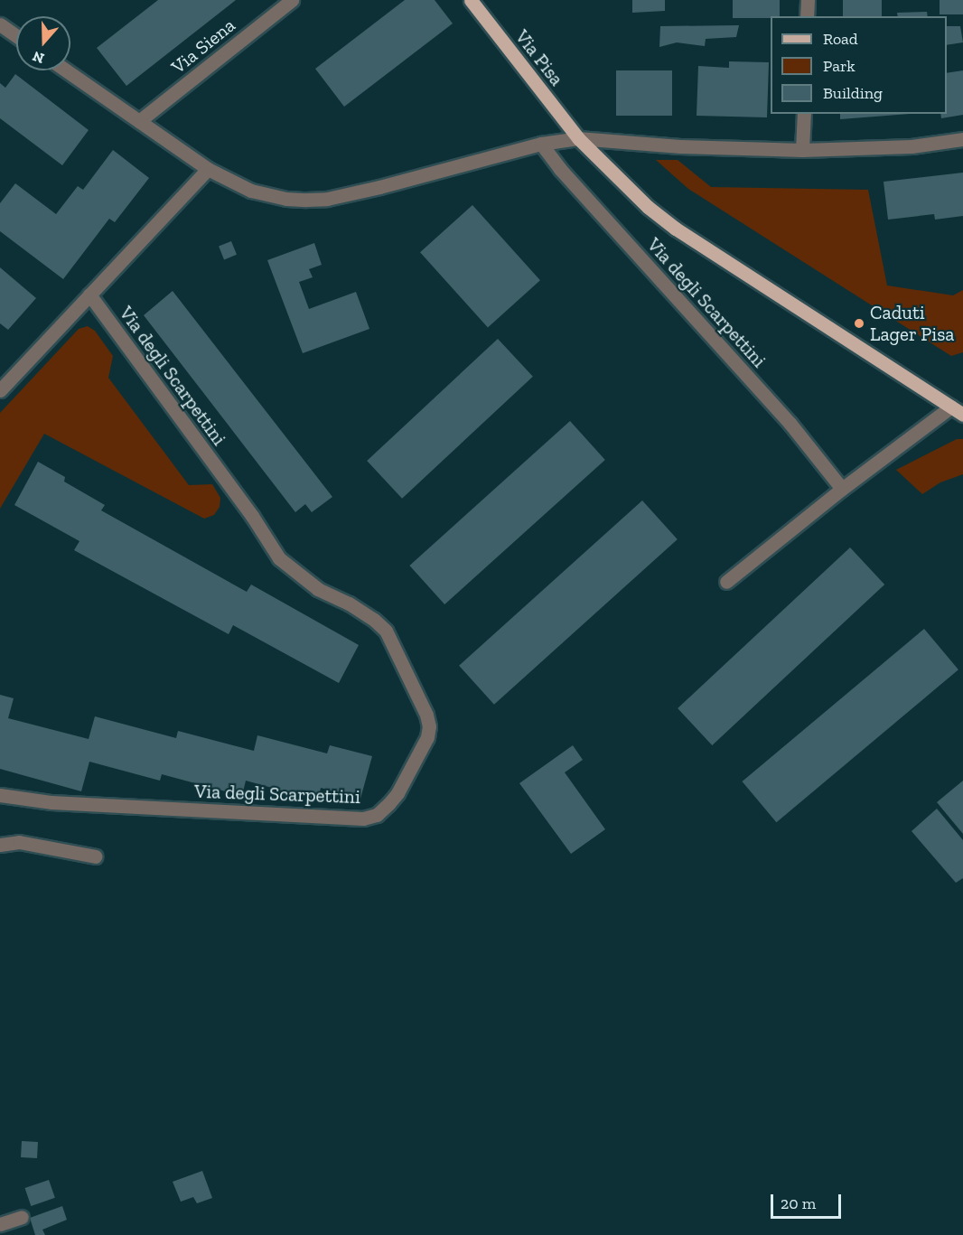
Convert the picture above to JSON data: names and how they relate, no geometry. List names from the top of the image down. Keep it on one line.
{"streets":{"main road":["Via Pisa"],"street":["Via Siena","Via degli Scarpettini"]},"places":["Caduti Lager Pisa"],"legend":["Road","Park","Building"],"scale_bar":"20 m","north":"bottom"}
